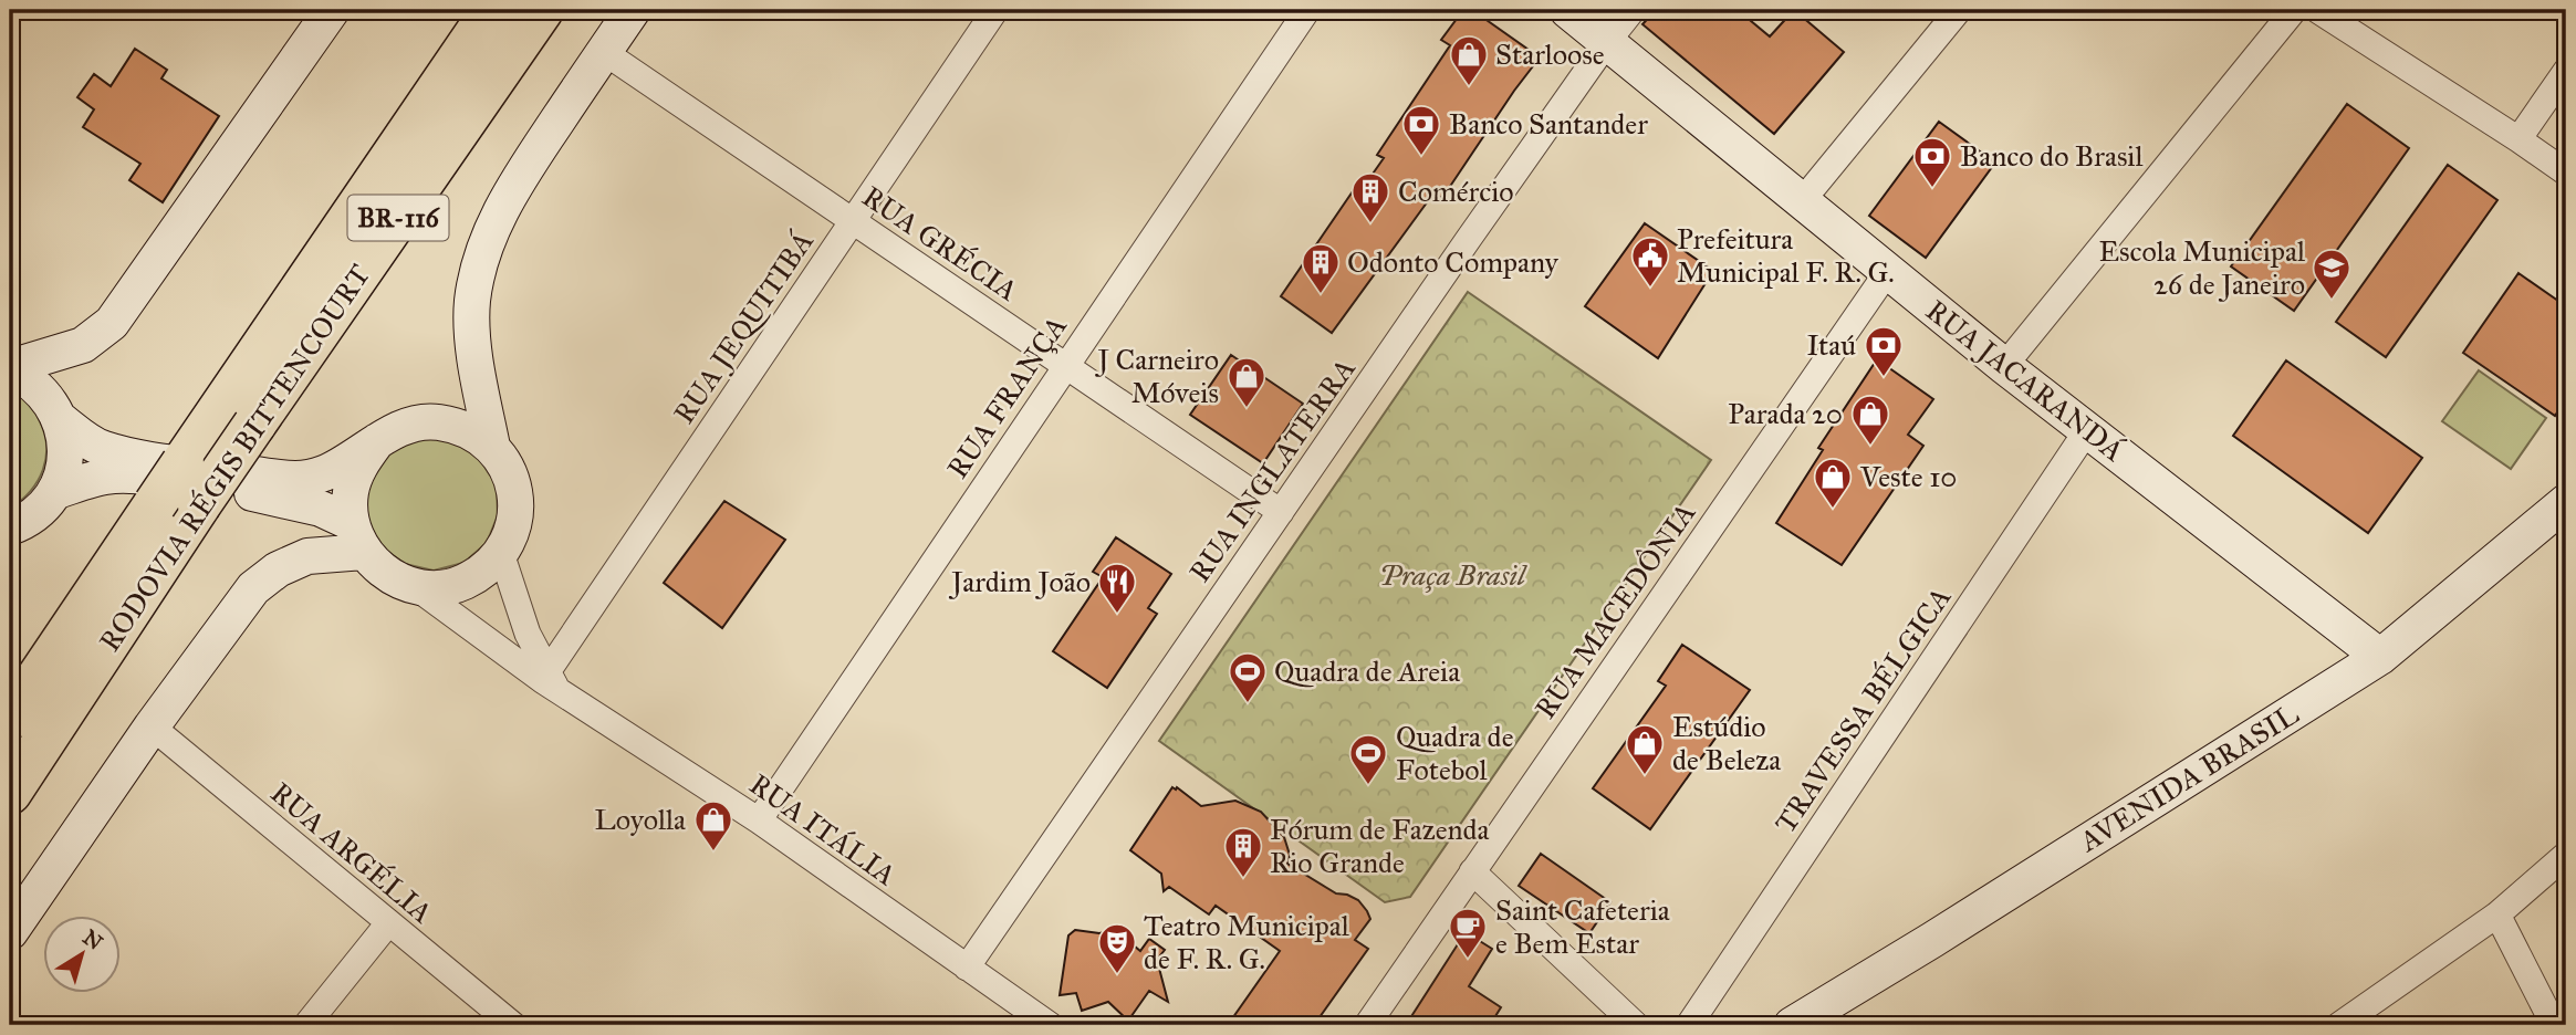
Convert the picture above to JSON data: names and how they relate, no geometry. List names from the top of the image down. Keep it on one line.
{"streets":{"highway":["BR-116","RODOVIA RÉGIS BITTENCOURT"],"main road":["RUA JACARANDÁ","AVENIDA BRASIL"],"street":["RUA GRÉCIA","RUA JEQUITIBÁ","RUA FRANÇA","RUA INGLATERRA","RUA MACEDÔNIA","TRAVESSA BÉLGICA","RUA ITÁLIA","RUA ARGÉLIA"]},"crossings":[["RUA GRÉCIA","RUA JEQUITIBÁ"],["RUA GRÉCIA","RUA FRANÇA"],["RUA GRÉCIA","RUA INGLATERRA"],["RUA JEQUITIBÁ","RUA ITÁLIA"],["RUA JACARANDÁ","RUA INGLATERRA"],["RUA JACARANDÁ","RUA MACEDÔNIA"],["RUA JACARANDÁ","TRAVESSA BÉLGICA"],["RUA JACARANDÁ","AVENIDA BRASIL"],["RUA FRANÇA","RUA ITÁLIA"],["RUA INGLATERRA","RUA ITÁLIA"]],"parks":["Praça Brasil"],"places":{"shop":["Starloose","J Carneiro Móveis","Parada 20","Veste 10","Estúdio de Beleza","Loyolla"],"bank":["Banco Santander","Banco do Brasil","Itaú"],"building":["Comércio","Odonto Company","Fórum de Fazenda Rio Grande"],"public building":["Prefeitura Municipal F. R. G."],"school or university":["Escola Municipal 26 de Janeiro"],"restaurant":["Jardim João"],"sports":["Quadra de Areia","Quadra de Fotebol"],"cafe":["Saint Cafeteria e Bem Estar"],"theatre":["Teatro Municipal de F. R. G."]},"north":"top right"}
